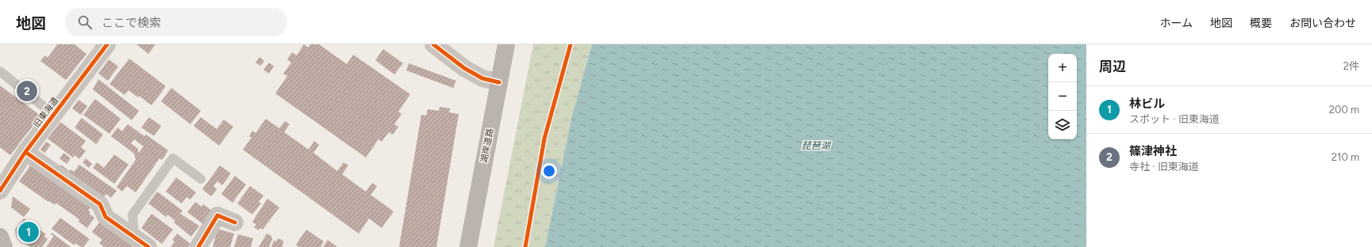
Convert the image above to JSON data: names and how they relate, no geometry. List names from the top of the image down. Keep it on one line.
{"streets":{"main road":["湖岸道路"],"street":["旧東海道"]},"water":["琵琶湖"],"page":{"header":"地図","search":"ここで検索","nav":["ホーム","地図","概要","お問い合わせ"],"heading":["周辺","2件"],"map_buttons":["+","−"],"pins":["2","1"],"list":[{"mark":"1","name":"林ビル","note":"スポット · 旧東海道","value":"200 m"},{"mark":"2","name":"篠津神社","note":"寺社 · 旧東海道","value":"210 m"}]}}
